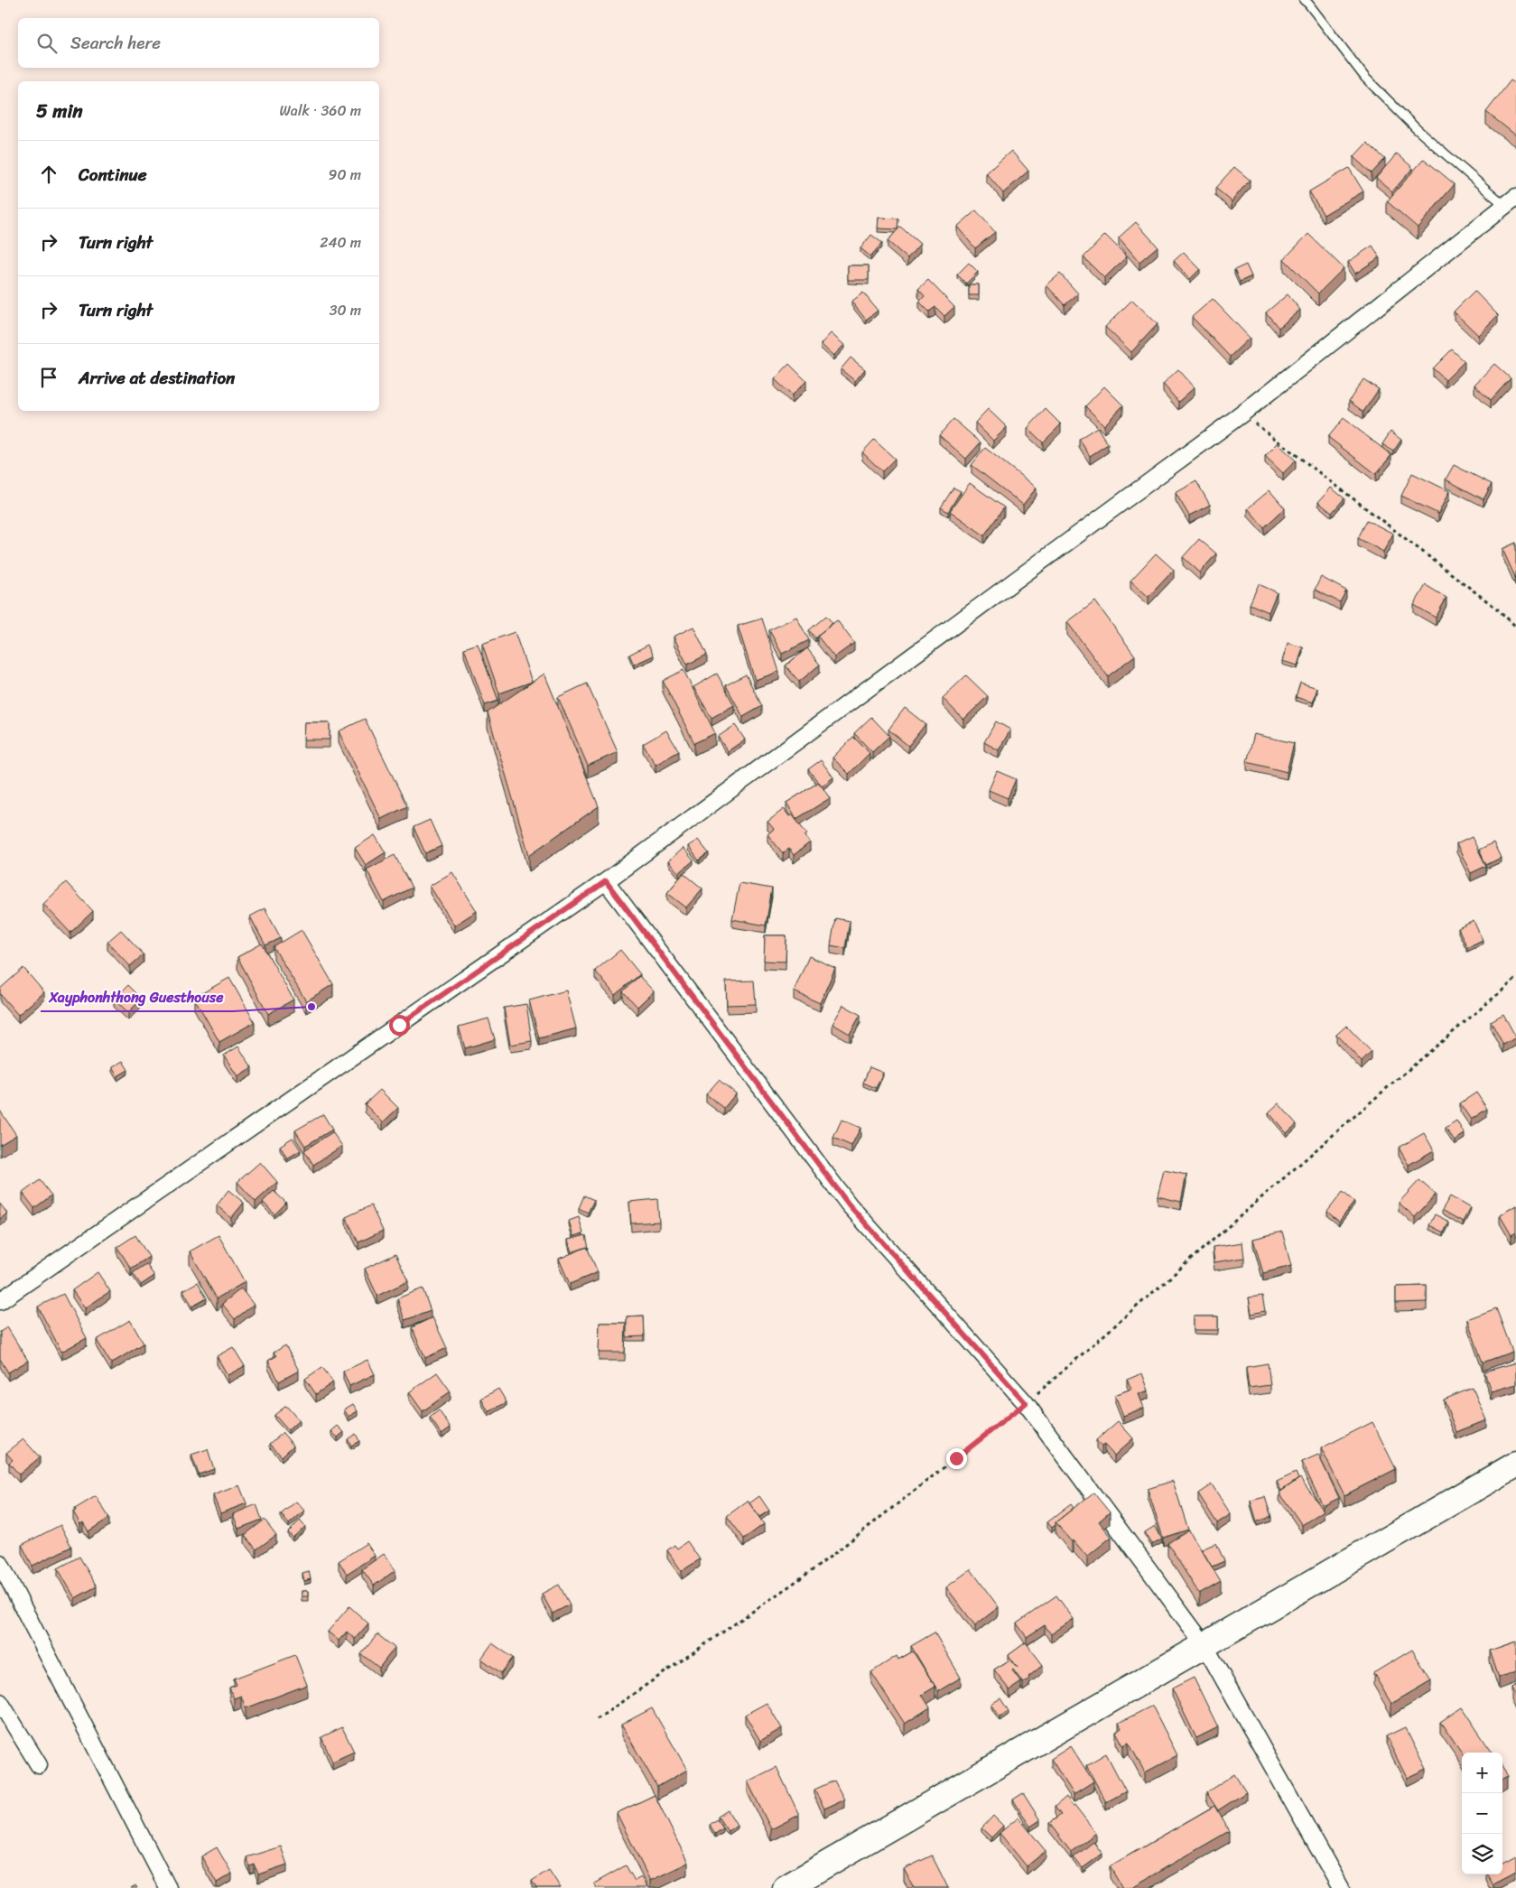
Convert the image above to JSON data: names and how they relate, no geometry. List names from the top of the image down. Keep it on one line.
{"places":["Xayphonhthong Guesthouse"],"page":{"search":"Search here","heading":["5 min","Walk · 360 m"],"list":[["Continue","90 m"],["Turn right","240 m"],["Turn right","30 m"],"Arrive at destination"],"map_buttons":["+","−"]}}
